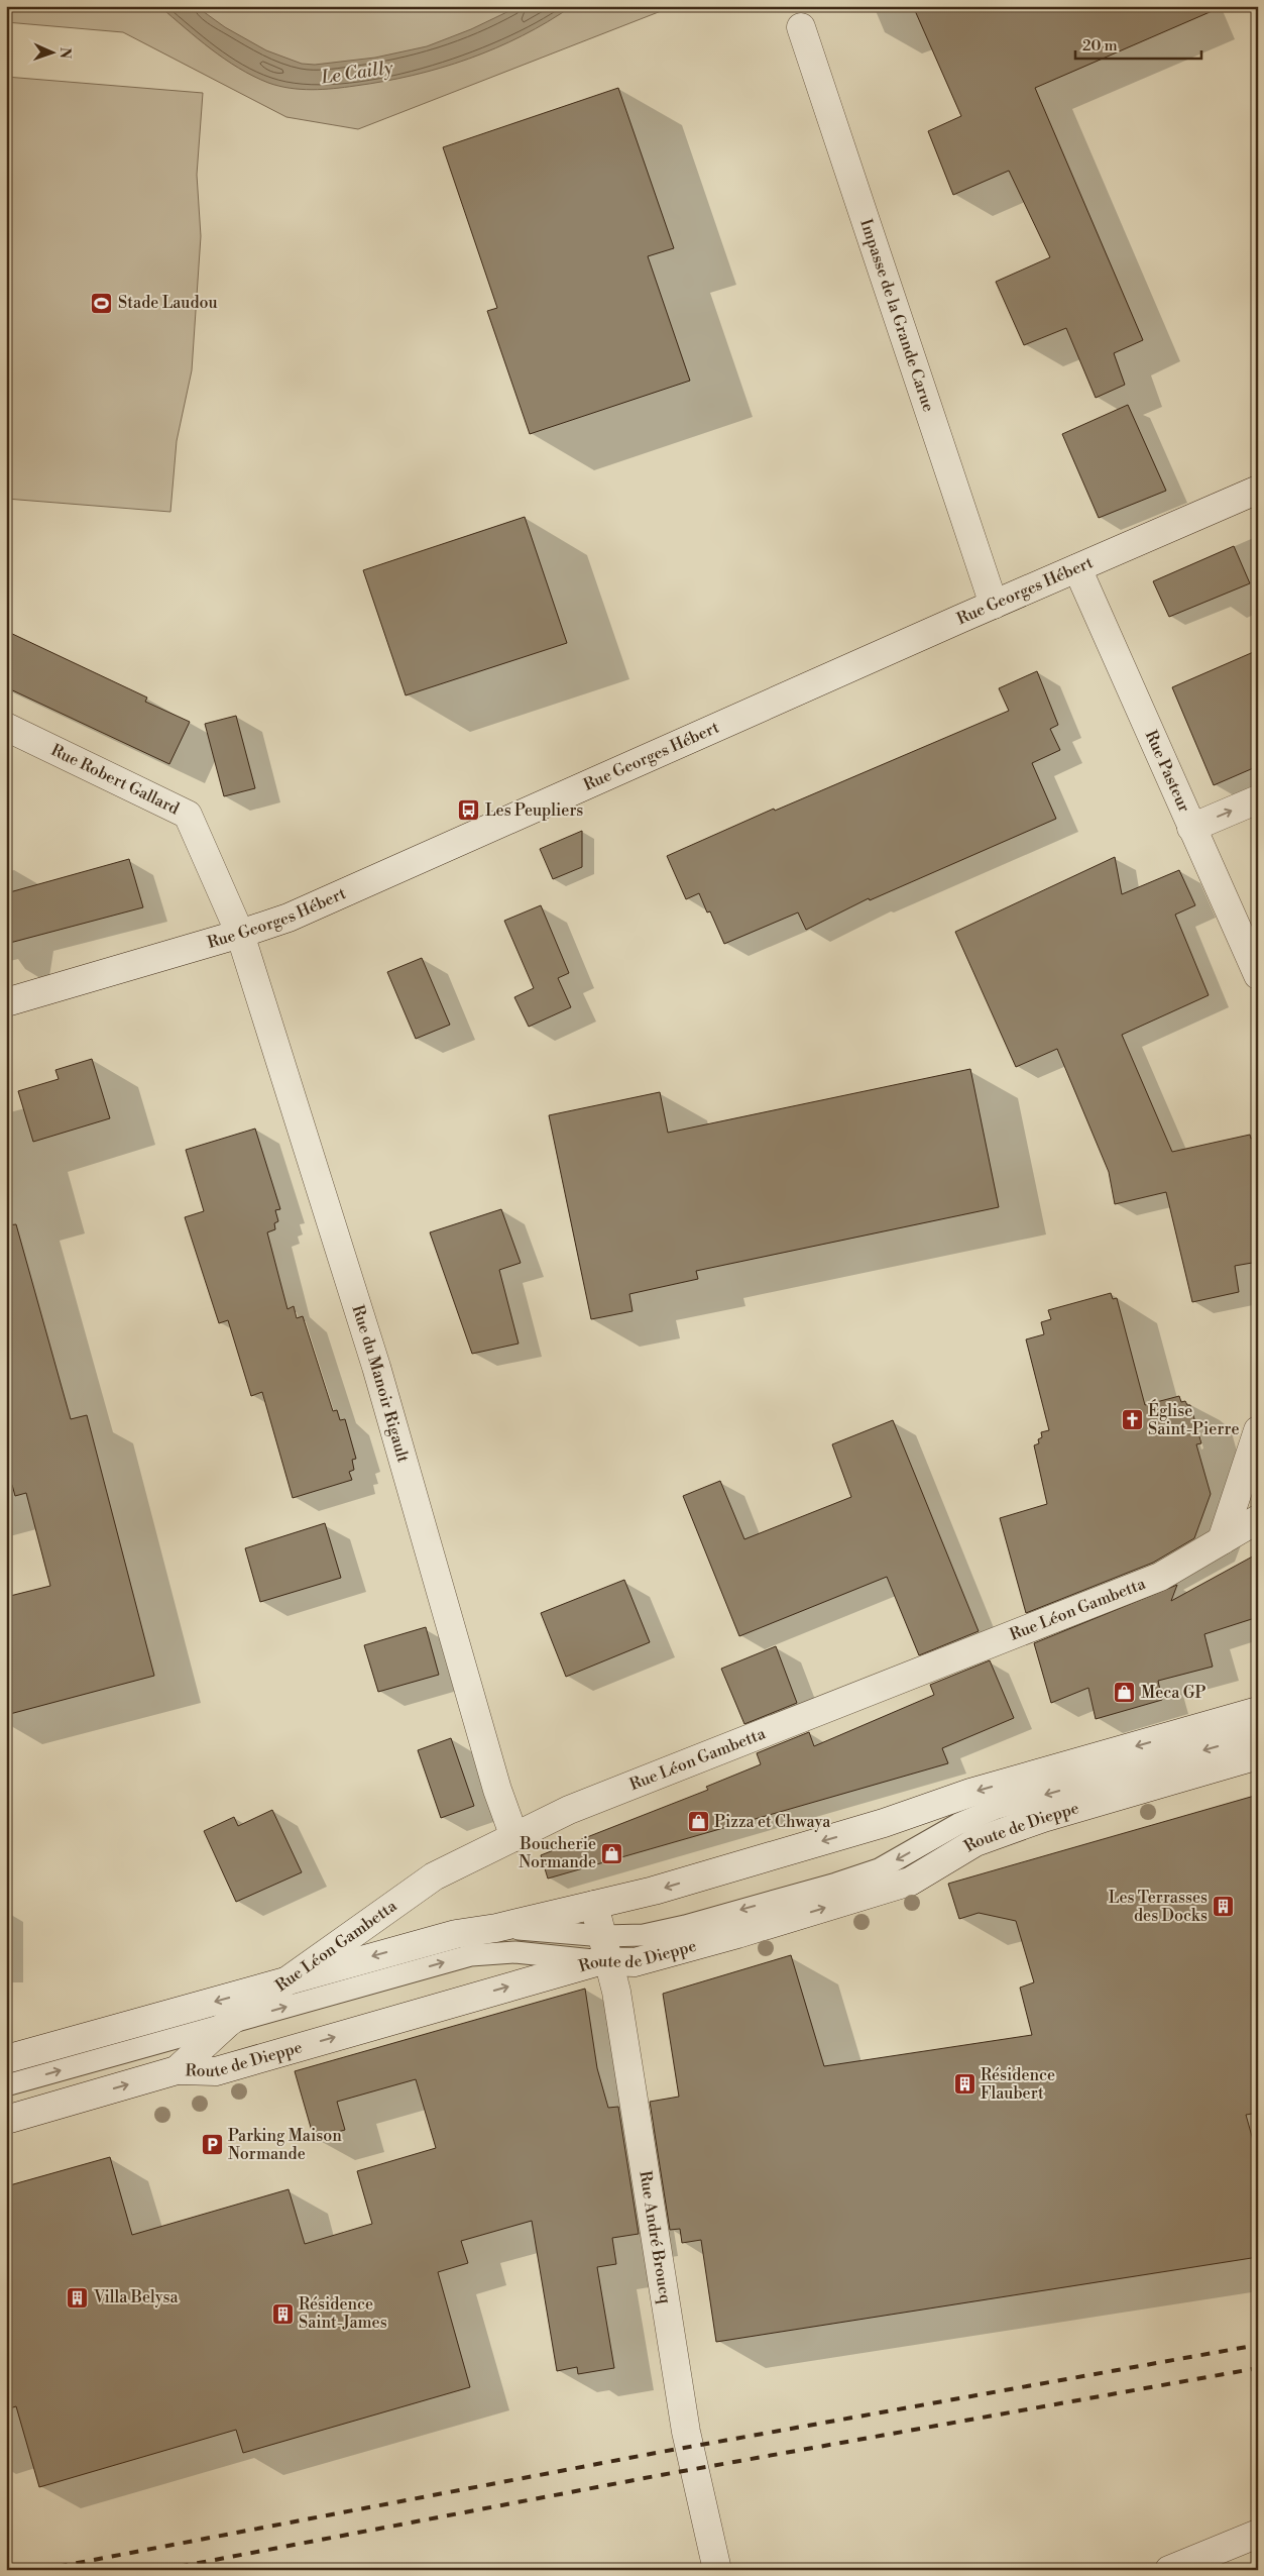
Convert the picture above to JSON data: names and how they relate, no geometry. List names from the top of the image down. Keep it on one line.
{"streets":{"street":["Impasse de la Grande Carue","Rue Georges Hébert","Rue Pasteur","Rue Robert Gallard","Rue du Manoir Rigault","Rue Léon Gambetta","Route de Dieppe","Rue André Broucq"]},"crossings":[["Impasse de la Grande Carue","Rue Georges Hébert"],["Rue Georges Hébert","Rue Pasteur"],["Rue Georges Hébert","Rue Robert Gallard"],["Rue Georges Hébert","Rue du Manoir Rigault"],["Rue Robert Gallard","Rue du Manoir Rigault"],["Rue du Manoir Rigault","Rue Léon Gambetta"],["Rue Léon Gambetta","Route de Dieppe"],["Route de Dieppe","Rue André Broucq"]],"water":["Le Cailly"],"places":{"sports":["Stade Laudou"],"bus stop":["Les Peupliers"],"church":["Église Saint-Pierre"],"shop":["Meca GP","Pizza et Chwaya","Boucherie Normande"],"building":["Les Terrasses des Docks","Résidence Flaubert","Villa Belysa","Résidence Saint-James"],"parking":["Parking Maison Normande"]},"scale_bar":"20 m","north":"right"}
